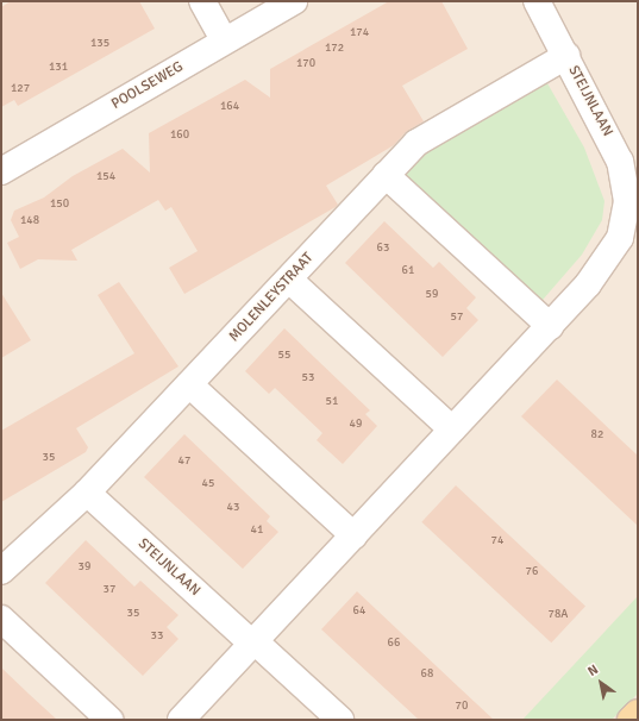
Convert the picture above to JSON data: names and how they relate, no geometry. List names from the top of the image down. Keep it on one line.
{"streets":{"street":["POOLSEWEG","STEIJNLAAN","MOLENLEYSTRAAT"]},"crossings":[["STEIJNLAAN","MOLENLEYSTRAAT"]],"house_numbers":["174","135","172","170","131","127","164","160","154","150","148","63","61","59","57","55","53","51","49","82","35","47","45","43","41","74","39","76","37","64","35","78A","33","66","68","70"],"north":"top left"}
